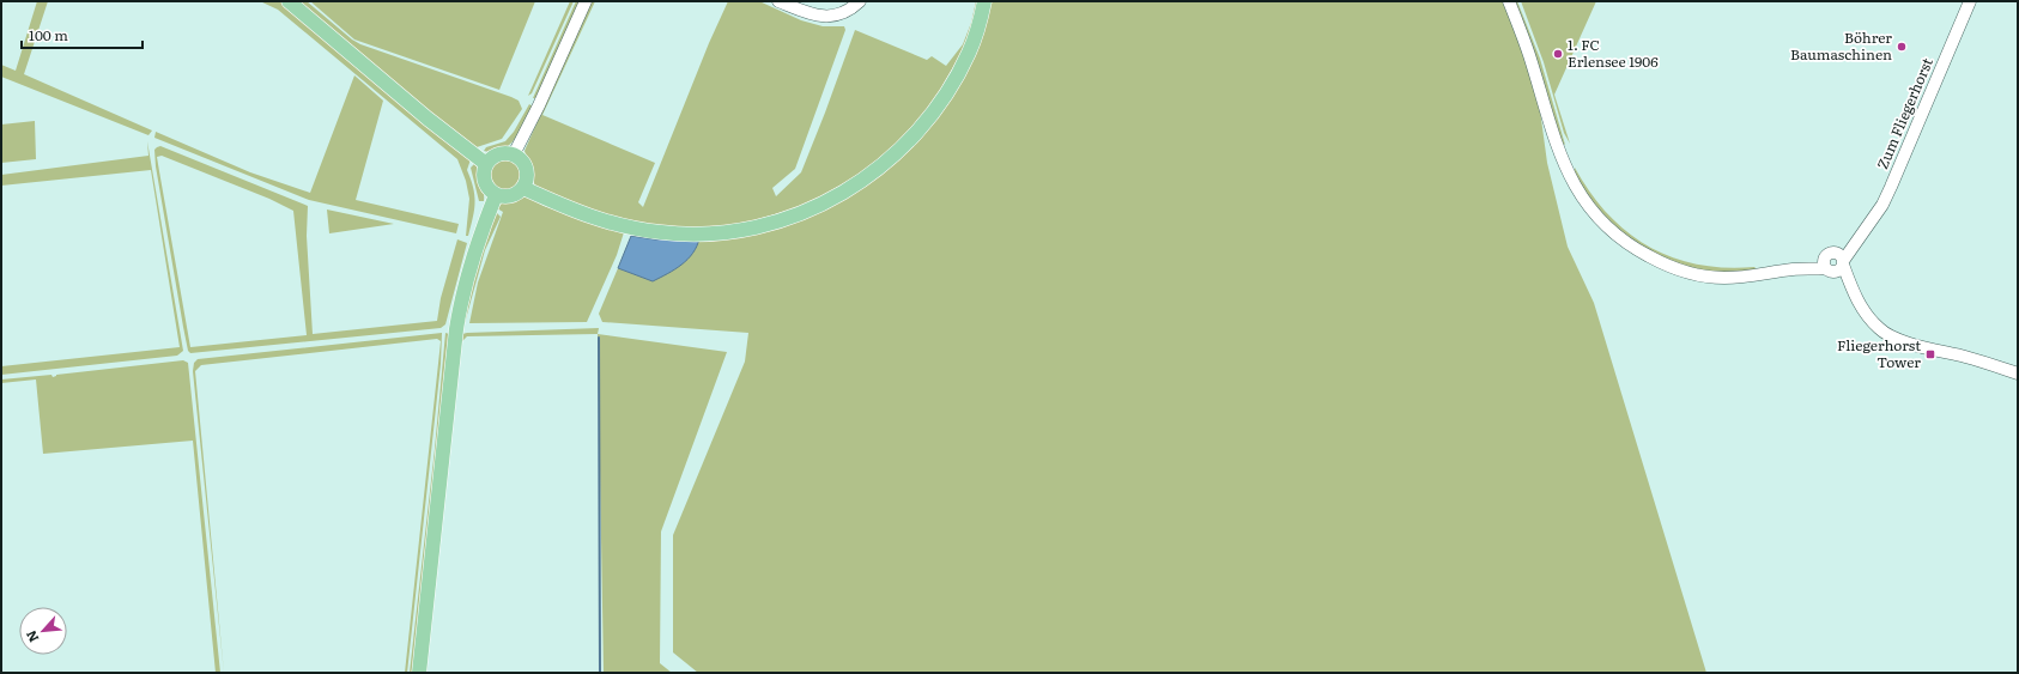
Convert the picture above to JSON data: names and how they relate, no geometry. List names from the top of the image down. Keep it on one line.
{"streets":{"street":["Zum Fliegerhorst"]},"places":{"other":["Böhrer Baumaschinen","1. FC Erlensee 1906"],"transit":["Fliegerhorst Tower"]},"scale_bar":"100 m","north":"bottom left"}
